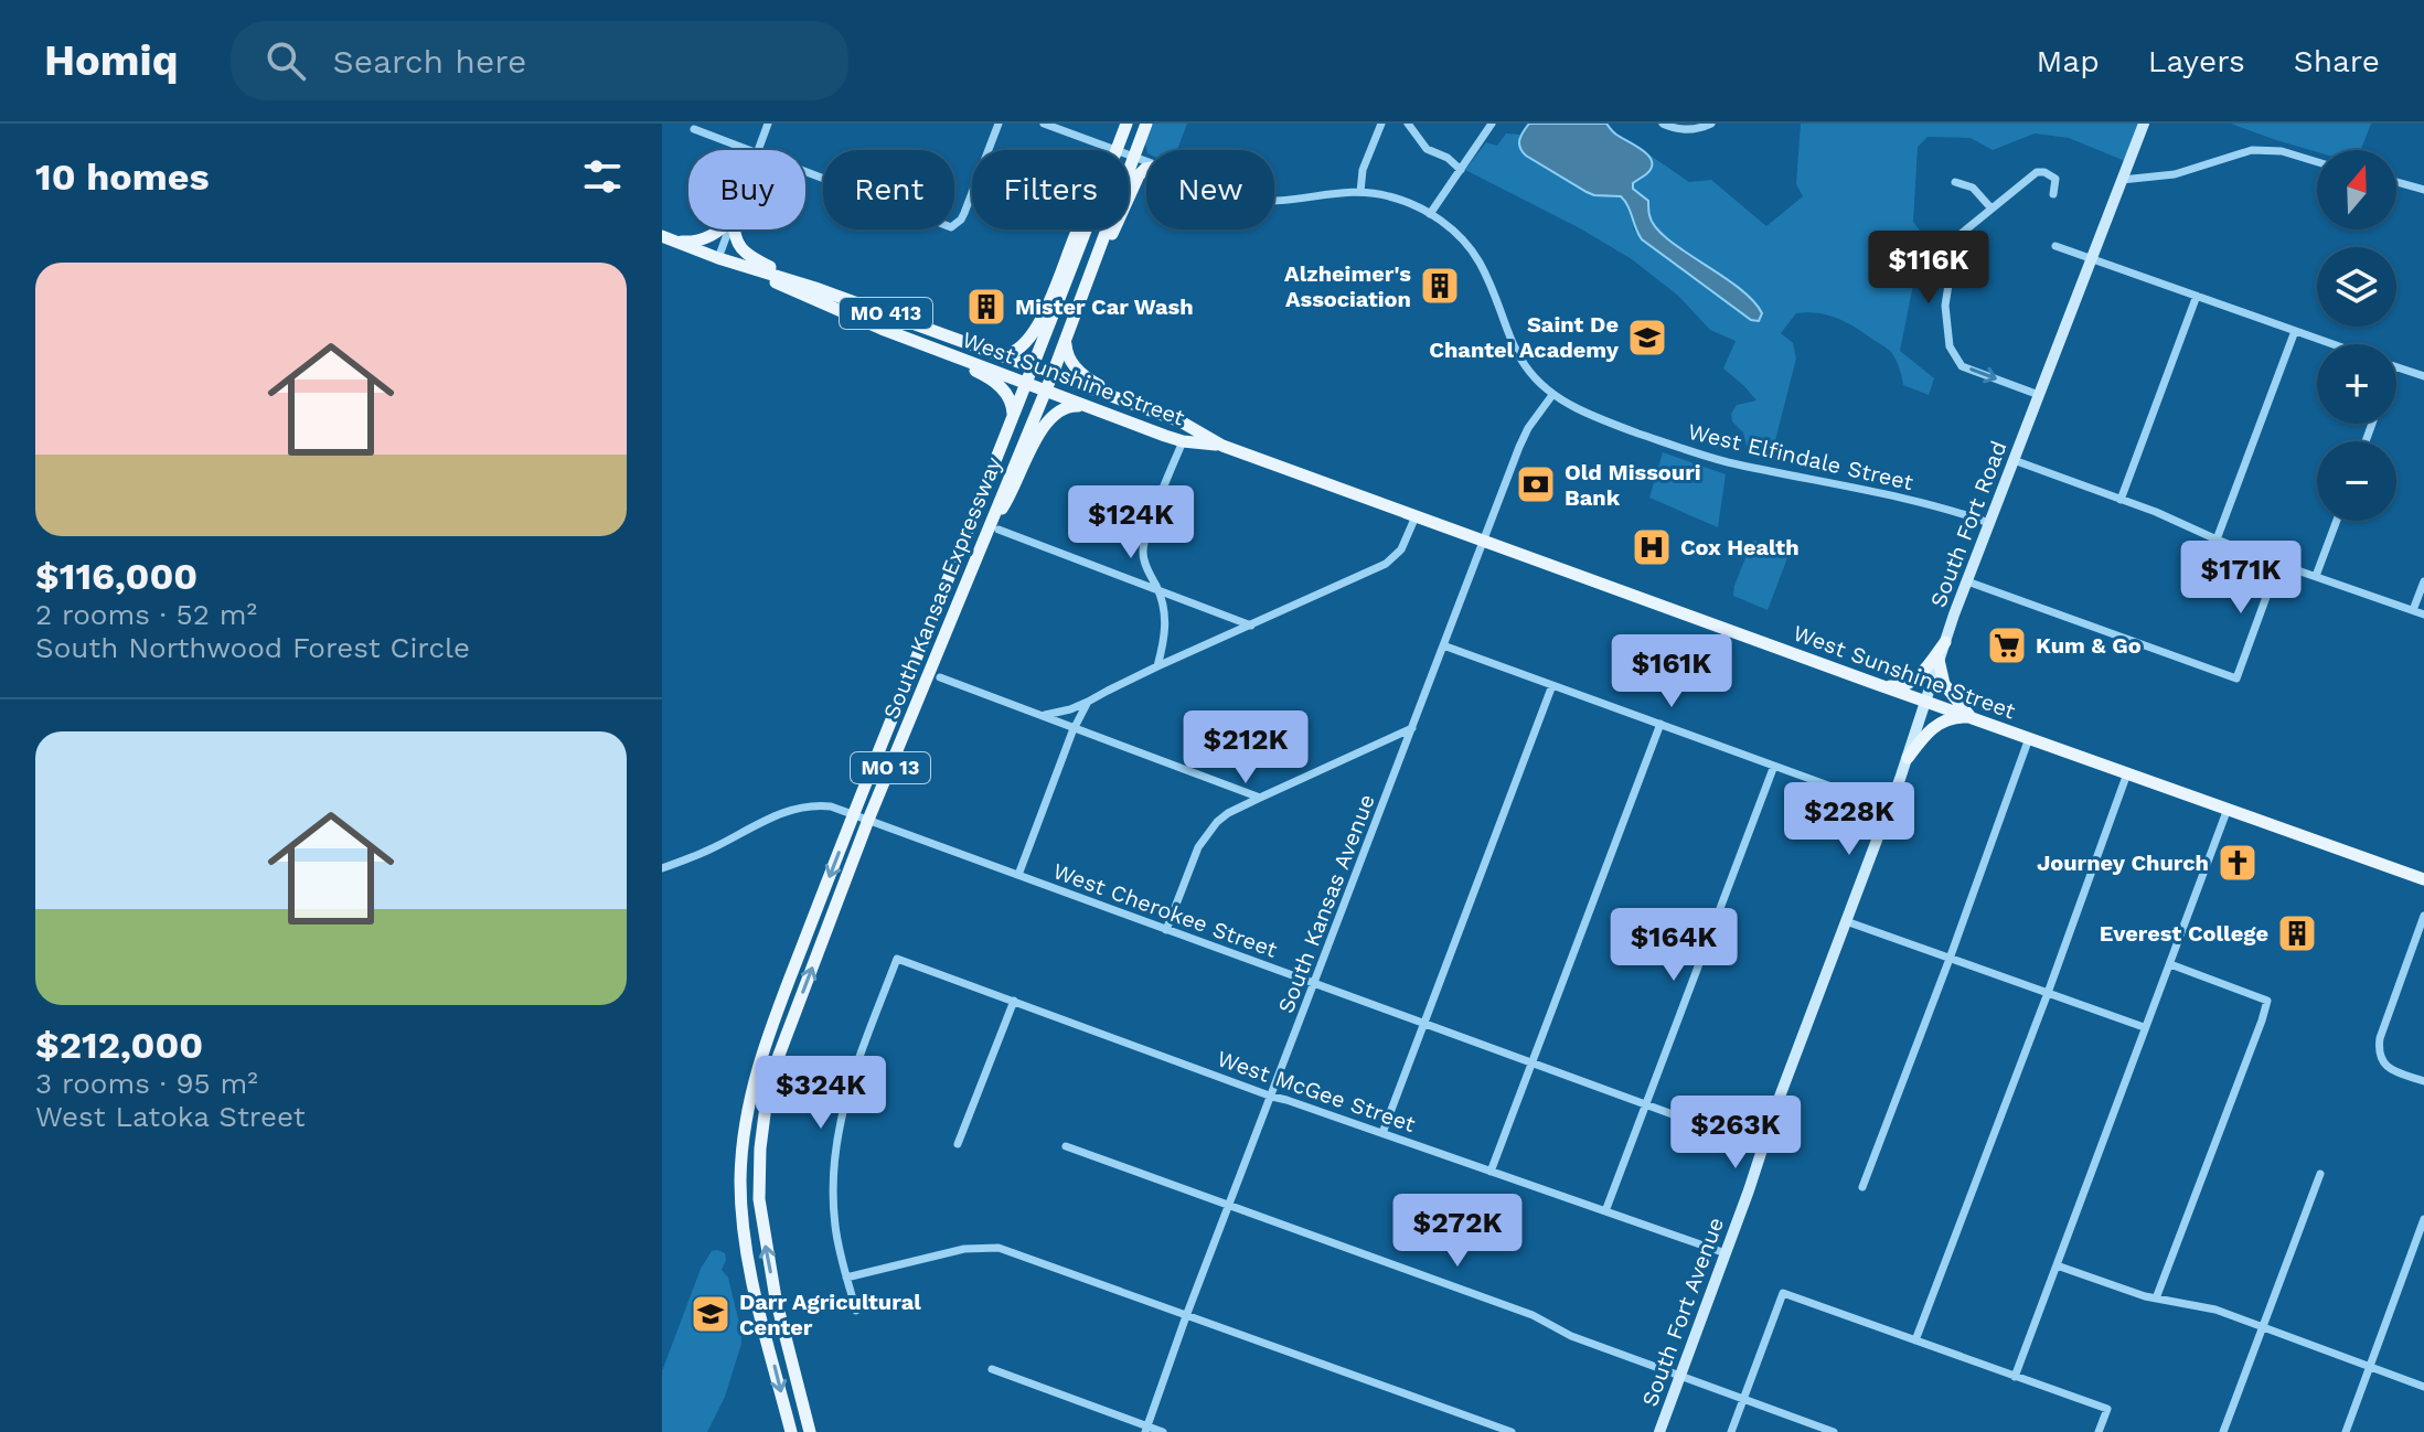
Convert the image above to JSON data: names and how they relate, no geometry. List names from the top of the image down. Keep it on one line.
{"streets":{"main road":["MO 413","West Sunshine Street","South Kansas Expressway","MO 13"],"street":["West Elfindale Street","South Fort Road","South Kansas Avenue","West Cherokee Street","West McGee Street","South Fort Avenue"]},"crossings":[["West Sunshine Street","South Fort Road"],["West Sunshine Street","South Kansas Expressway"],["West Sunshine Street","South Kansas Avenue"],["West Elfindale Street","South Fort Road"],["West Elfindale Street","South Kansas Expressway"],["West Elfindale Street","South Kansas Avenue"],["South Fort Road","South Fort Avenue"],["South Kansas Expressway","West Cherokee Street"],["South Kansas Avenue","West Cherokee Street"],["South Kansas Avenue","West McGee Street"],["West Cherokee Street","South Fort Avenue"],["West McGee Street","South Fort Avenue"]],"places":{"building":["Alzheimer's Association","Mister Car Wash","Everest College"],"school or university":["Saint De Chantel Academy","Darr Agricultural Center"],"bank":["Old Missouri Bank"],"hospital":["Cox Health"],"supermarket":["Kum & Go"],"church":["Journey Church"]},"north":"top","page":{"header":"Homiq","search":"Search here","nav":["Map","Layers","Share"],"heading":"10 homes","map_buttons":["+","−"],"chip":["Buy","Rent","Filters","New"],"list":[{"name":"$116,000","note":"2 rooms · 52 m² · South Northwood Forest Circle"},{"name":"$212,000","note":"3 rooms · 95 m² · West Latoka Street"}],"price":["$116K","$124K","$171K","$161K","$212K","$228K","$164K","$324K","$263K","$272K"]}}
